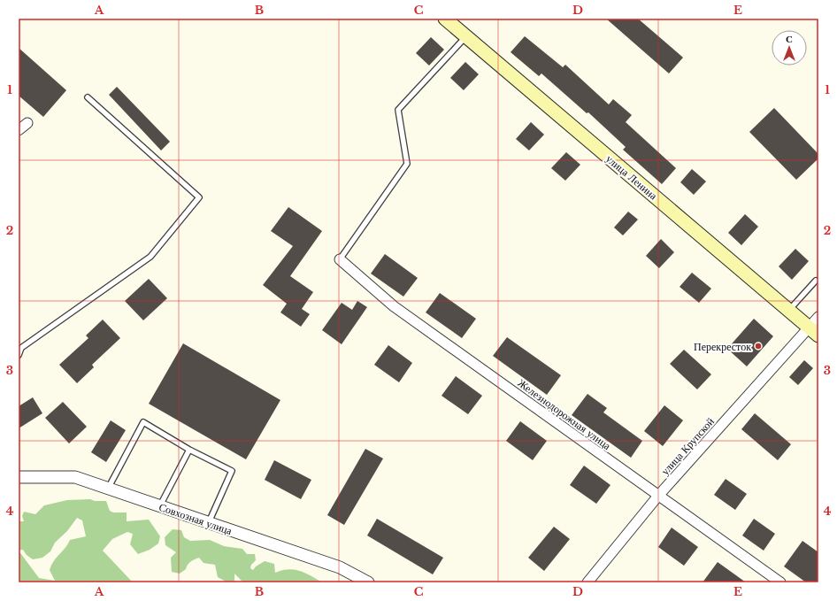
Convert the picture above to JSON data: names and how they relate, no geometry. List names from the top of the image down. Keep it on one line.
{"streets":{"main road":["улица Ленина"],"street":["Железнодорожная улица","улица Крупской","Совхозная улица"]},"crossings":[["улица Ленина","улица Крупской"],["Железнодорожная улица","улица Крупской"]],"places":["Перекресток"],"north":"top","grid":{"columns":["A","B","C","D","E"],"rows":["1","2","3","4"]}}
